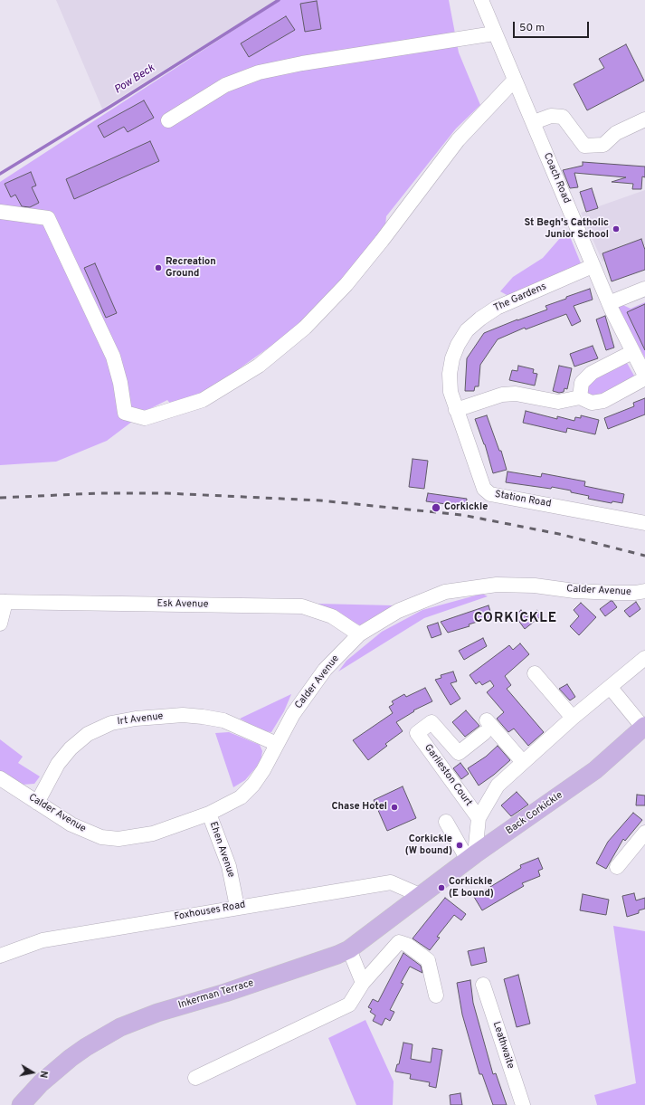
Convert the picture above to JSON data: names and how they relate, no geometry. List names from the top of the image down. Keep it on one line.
{"streets":{"main road":["Back Corkickle","Inkerman Terrace"],"street":["Coach Road","The Gardens","Station Road","Calder Avenue","Esk Avenue","Irt Avenue","Garlieston Court","Ehen Avenue","Foxhouses Road","Leathwaite"]},"crossings":[["Coach Road","The Gardens"],["The Gardens","Station Road"],["Calder Avenue","Esk Avenue"],["Calder Avenue","Irt Avenue"],["Calder Avenue","Ehen Avenue"],["Back Corkickle","Foxhouses Road"],["Back Corkickle","Inkerman Terrace"],["Ehen Avenue","Foxhouses Road"],["Foxhouses Road","Inkerman Terrace"]],"districts":["CORKICKLE"],"water":["Pow Beck"],"places":["St Begh's Catholic Junior School","Recreation Ground","Corkickle","Chase Hotel","Corkickle (W bound)","Corkickle (E bound)"],"scale_bar":"50 m","north":"right"}
